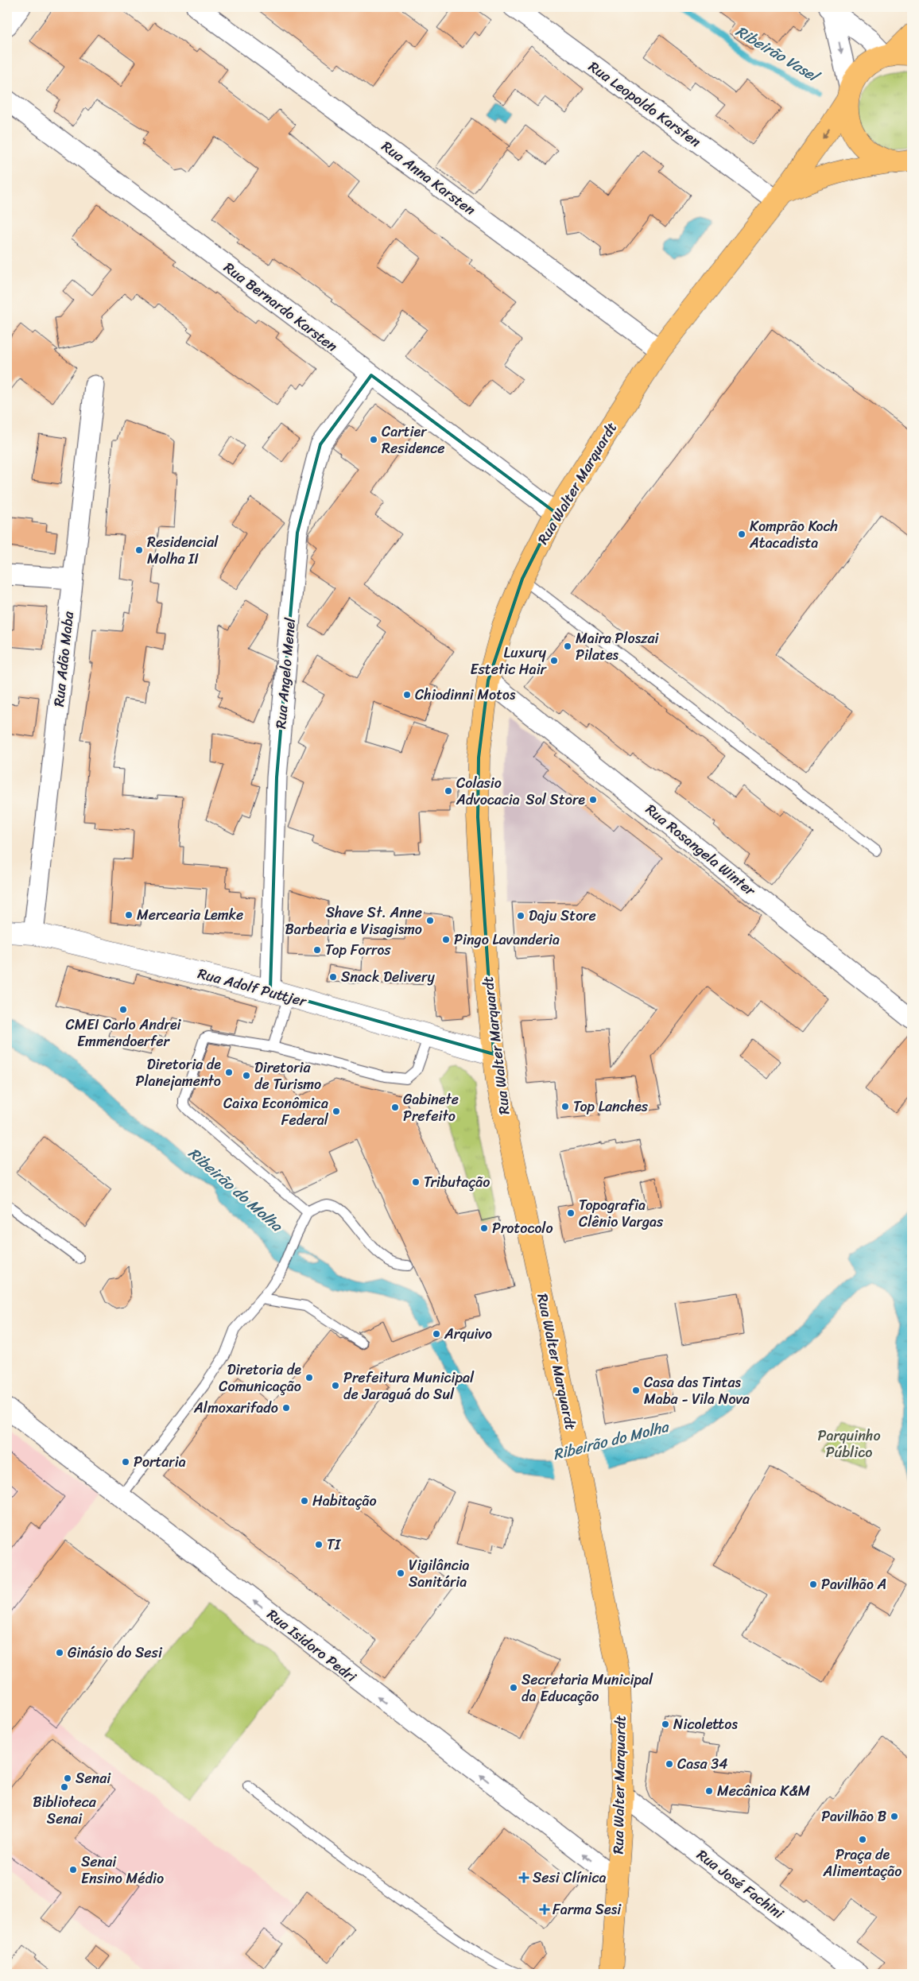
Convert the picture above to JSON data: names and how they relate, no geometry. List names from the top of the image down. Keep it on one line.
{"streets":{"main road":["Rua Walter Marquardt"],"street":["Rua Leopoldo Karsten","Rua Anna Karsten","Rua Bernardo Karsten","Rua Adão Maba","Rua Angelo Menel","Rua Rosangela Winter","Rua Adolf Puttjer","Rua Isidoro Pedri","Rua José Fachini"]},"crossings":[["Rua Leopoldo Karsten","Rua Walter Marquardt"],["Rua Anna Karsten","Rua Walter Marquardt"],["Rua Bernardo Karsten","Rua Walter Marquardt"],["Rua Bernardo Karsten","Rua Angelo Menel"],["Rua Walter Marquardt","Rua Rosangela Winter"],["Rua Walter Marquardt","Rua Adolf Puttjer"],["Rua Walter Marquardt","Rua Isidoro Pedri"],["Rua Walter Marquardt","Rua José Fachini"],["Rua Adão Maba","Rua Adolf Puttjer"],["Rua Angelo Menel","Rua Adolf Puttjer"]],"one_way":["Rua Isidoro Pedri"],"water":["Ribeirão Vasel","Ribeirão do Molha"],"parks":["Parquinho Público"],"places":{"other":["Cartier Residence","Komprão Koch Atacadista","Residencial Molha II","Maira Ploszai Pilates","Luxury Estetic Hair","Chiodinni Motos","Colasio Advocacia","Sol Store","Mercearia Lemke","Daju Store","Shave St. Anne Barbearia e Visagismo","Pingo Lavanderia","Top Forros","Snack Delivery","CMEI Carlo Andrei Emmendoerfer","Diretoria de Planejamento","Diretoria de Turismo","Top Lanches","Gabinete Prefeito","Caixa Econômica Federal","Tributação","Topografia Clênio Vargas","Protocolo","Arquivo","Diretoria de Comunicação","Prefeitura Municipal de Jaraguá do Sul","Casa das Tintas Maba - Vila Nova","Almoxarifado","Portaria","Habitação","TI","Vigilância Sanitária","Pavilhão A","Ginásio do Sesi","Secretaria Municipal da Educação","Nicolettos","Casa 34","Senai","Biblioteca Senai","Mecânica K&M","Pavilhão B","Praça de Alimentação","Senai Ensino Médio"],"health":["Sesi Clínica","Farma Sesi"]}}
